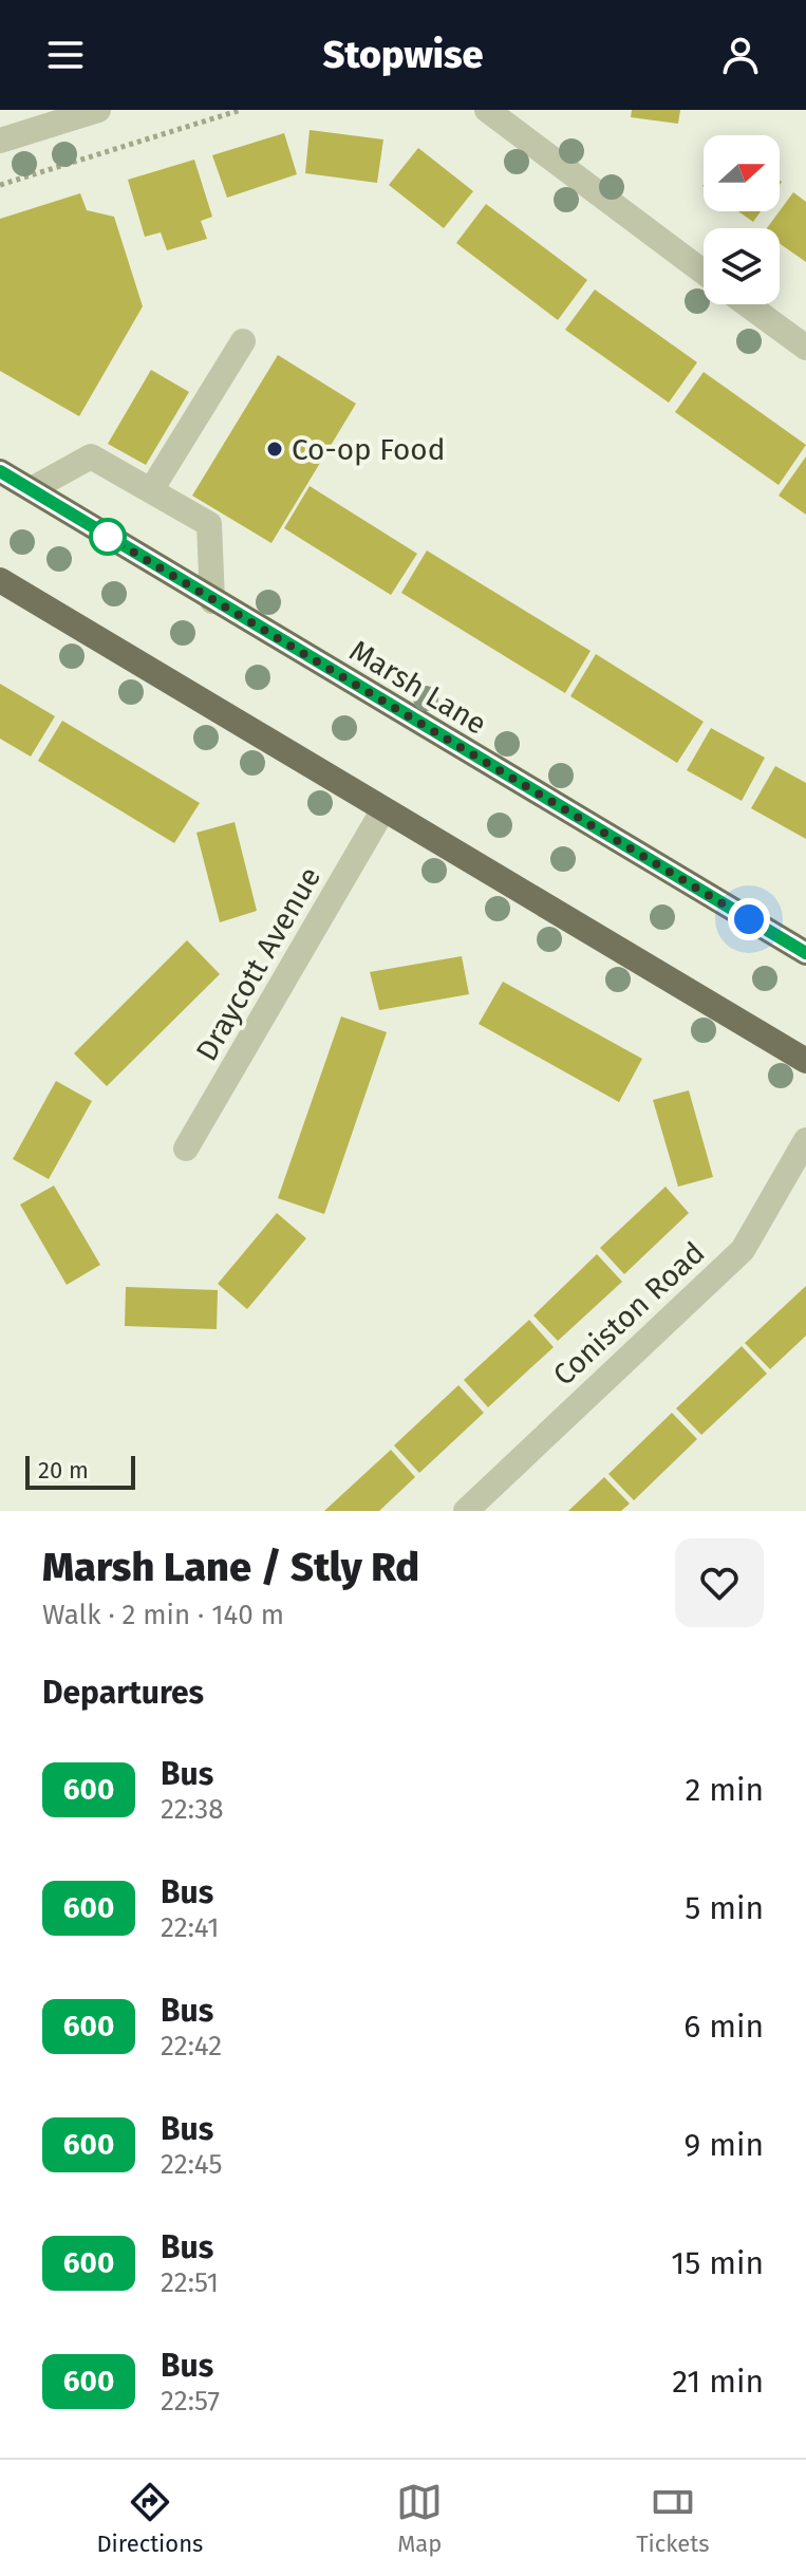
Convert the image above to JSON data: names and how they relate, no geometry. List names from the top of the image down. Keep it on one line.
{"streets":{"main road":["Marsh Lane"],"street":["Draycott Avenue","Coniston Road"]},"places":["Co-op Food"],"lines":["bus line 600"],"scale_bar":"20 m","north":"right","page":{"header":"Stopwise","scale":"20 m","heading":[["Marsh Lane / Stly Rd","Walk · 2 min · 140 m"],"Departures"],"list":[{"mark":"600","name":"Bus","note":"22:38","value":"2 min"},{"mark":"600","name":"Bus","note":"22:41","value":"5 min"},{"mark":"600","name":"Bus","note":"22:42","value":"6 min"},{"mark":"600","name":"Bus","note":"22:45","value":"9 min"},{"mark":"600","name":"Bus","note":"22:51","value":"15 min"},{"mark":"600","name":"Bus","note":"22:57","value":"21 min"}],"tabs":["Directions","Map","Tickets"]}}
